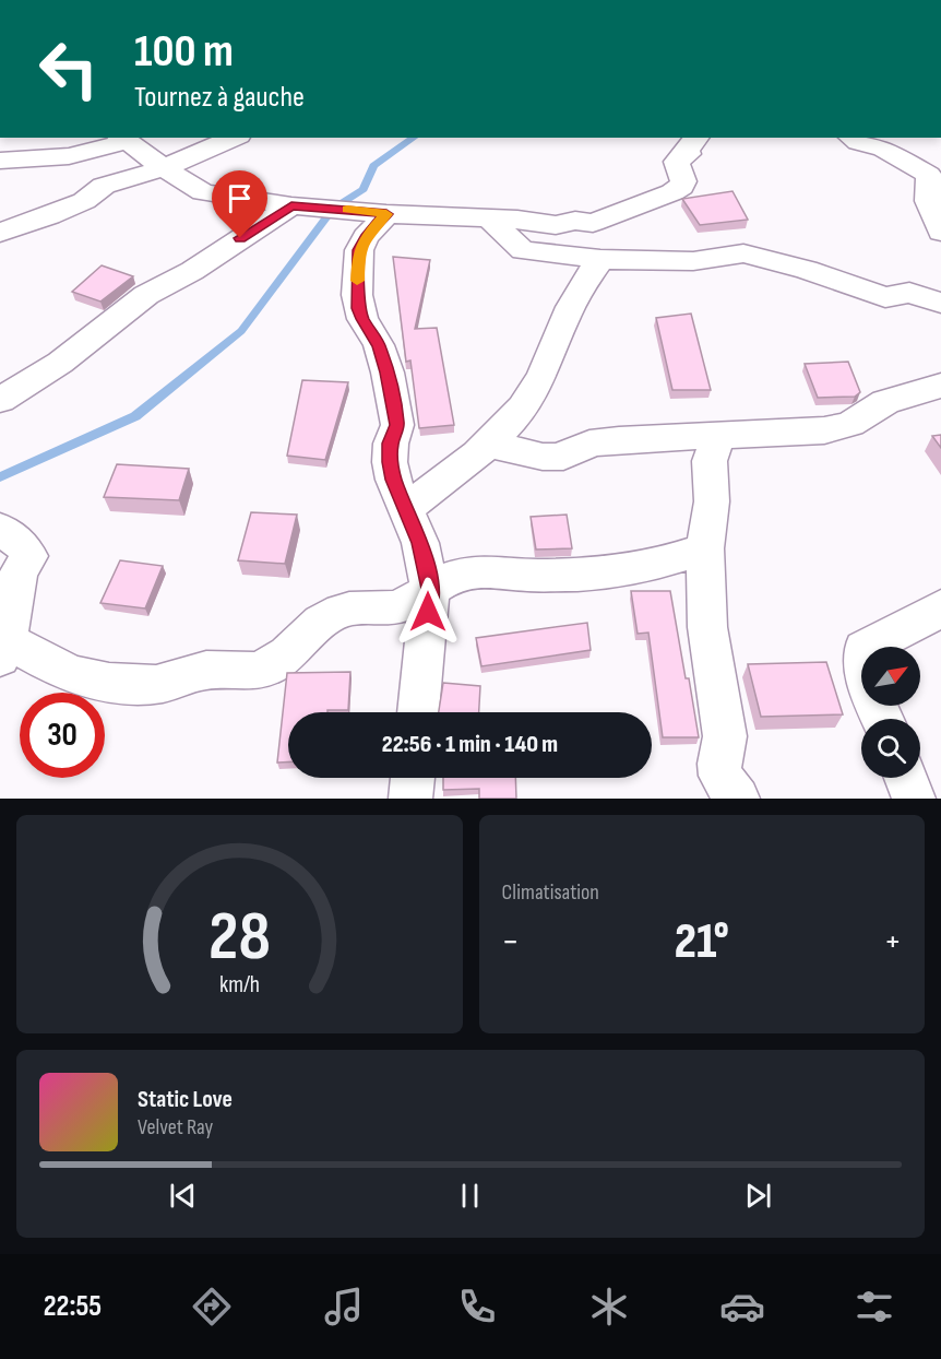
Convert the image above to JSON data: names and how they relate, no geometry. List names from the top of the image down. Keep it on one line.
{"north":"top right","page":{"turn":["100 m","Tournez à gauche"],"limit":"30","trip":"22:56 · 1 min · 140 m","tile":"Climatisation","heat":["−","21°","+"],"song":["Static Love","Velvet Ray"],"tabs":"22:55","gauge":["28","km/h"]}}
